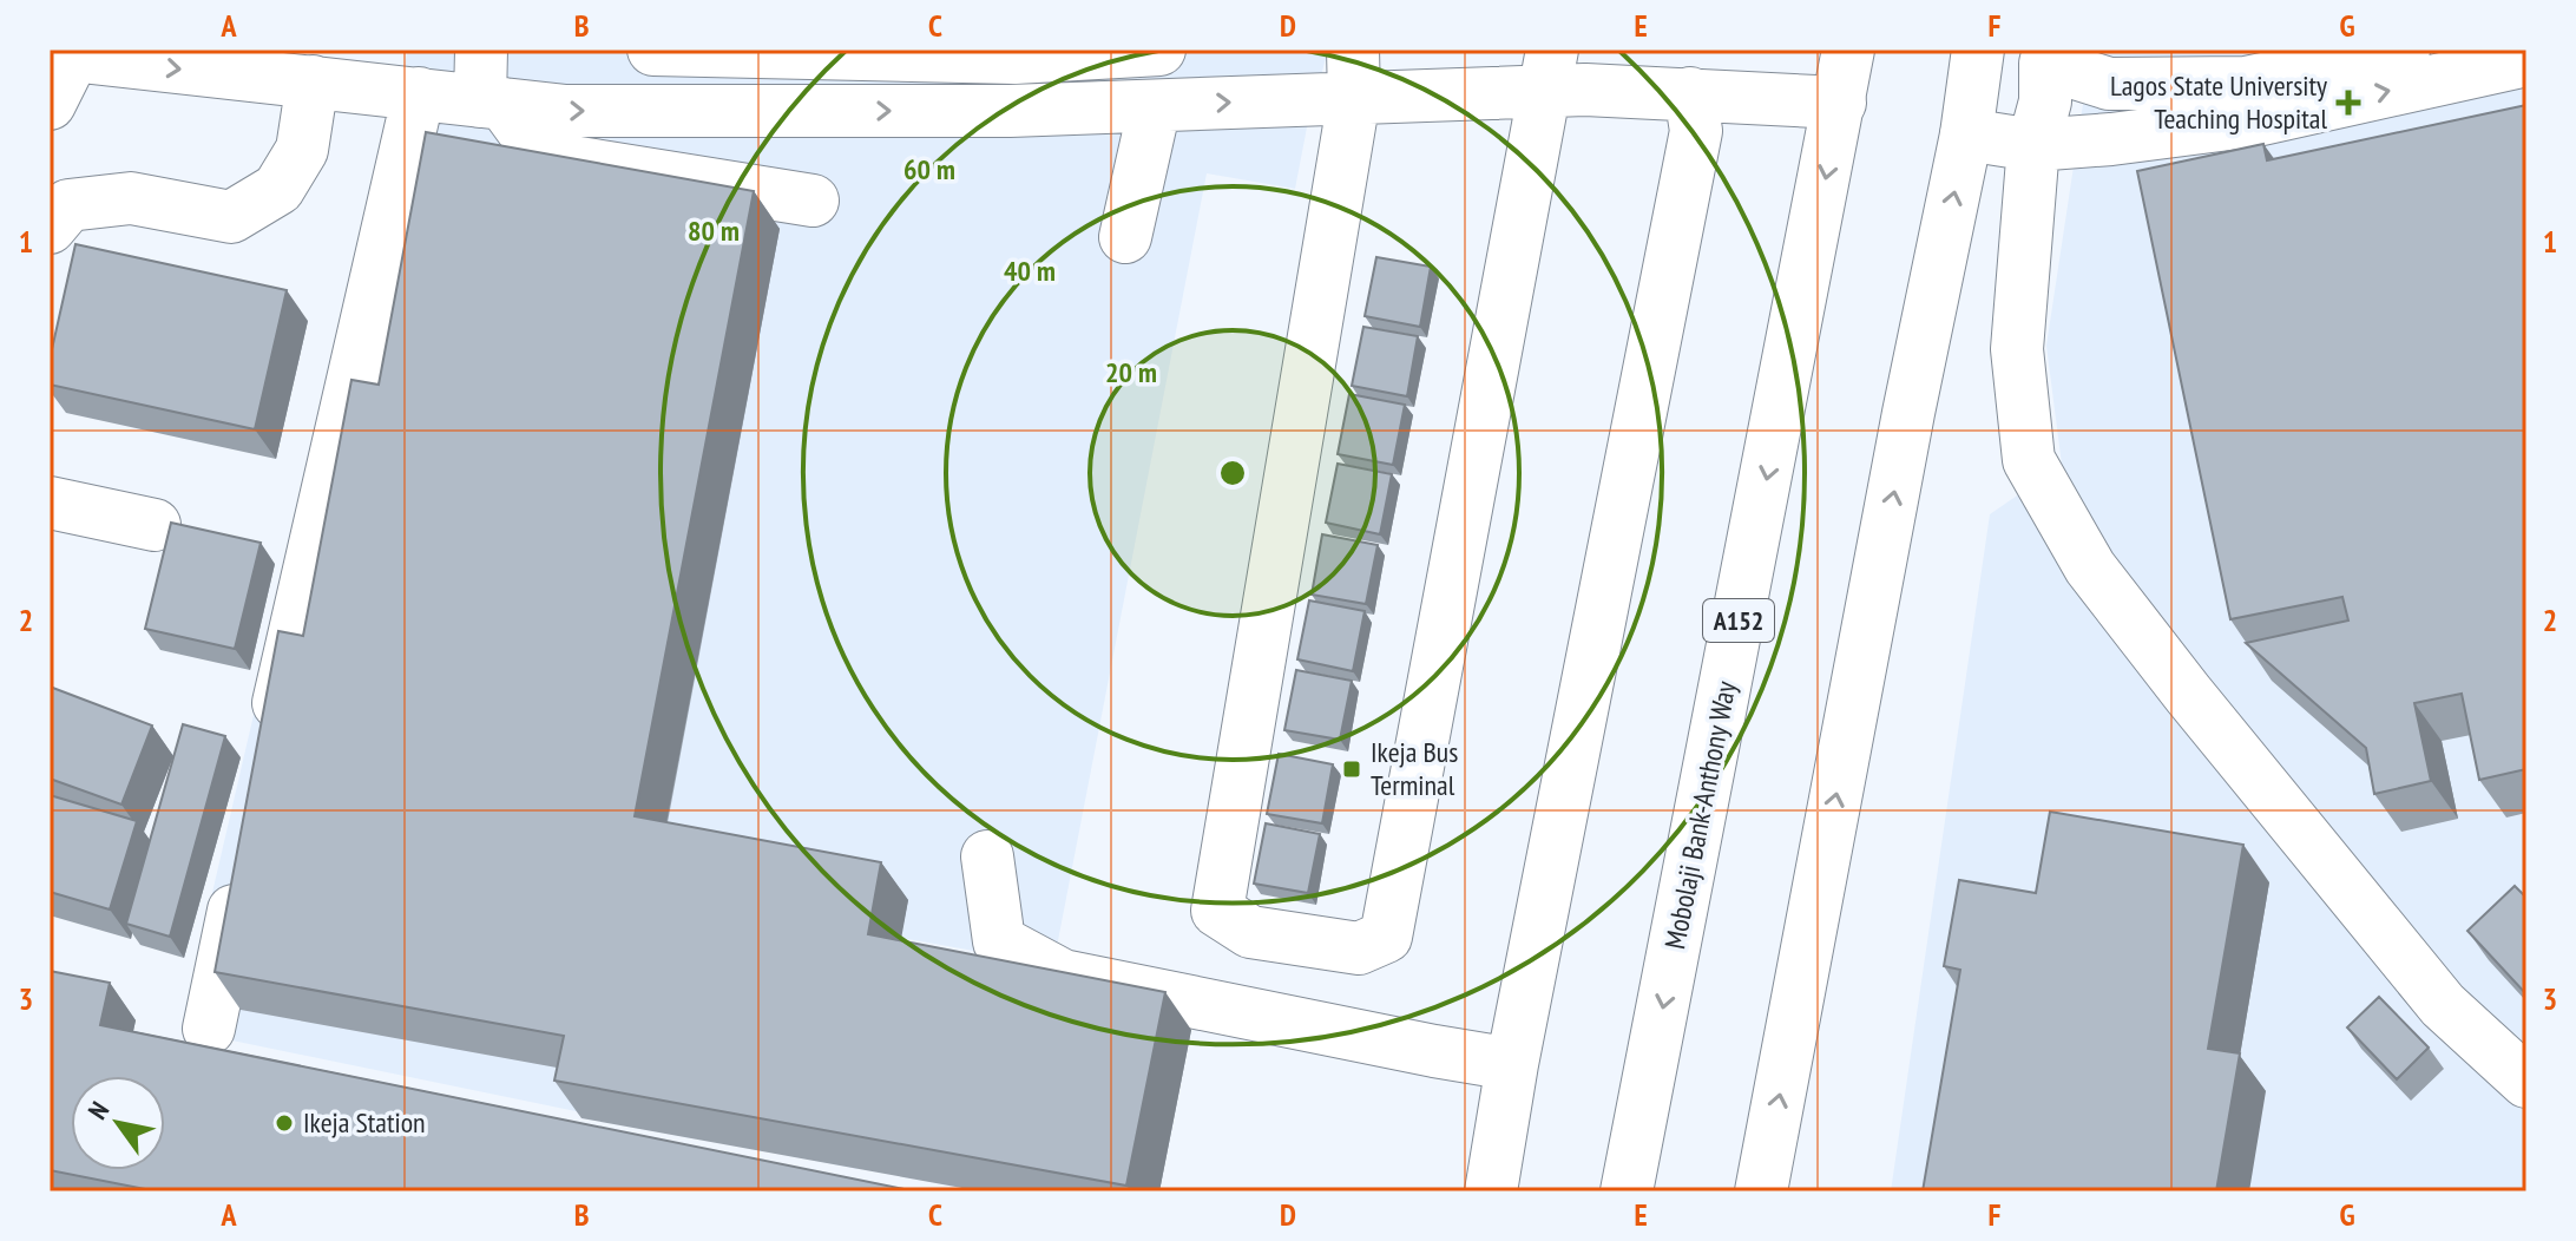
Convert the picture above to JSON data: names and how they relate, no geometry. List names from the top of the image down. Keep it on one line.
{"streets":{"street":["A152","Mobolaji Bank-Anthony Way"]},"places":{"health":["Lagos State University Teaching Hospital"],"transit":["Ikeja Bus Terminal"],"other":["Ikeja Station"]},"north":"top left","grid":{"columns":["A","B","C","D","E","F","G"],"rows":["1","2","3"]},"rings":["60 m","80 m","40 m","20 m"]}
